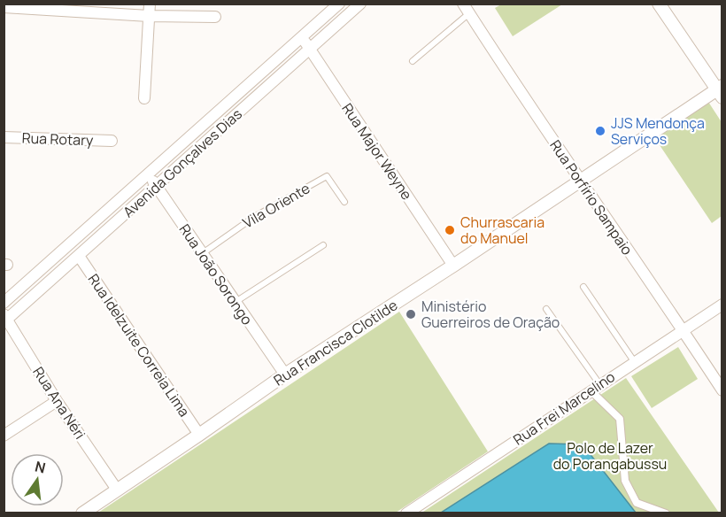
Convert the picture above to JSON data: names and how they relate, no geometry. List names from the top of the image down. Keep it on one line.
{"streets":{"street":["Rua Rotary","Rua Major Weyne","Avenida Gonçalves Dias","Rua Porfírio Sampaio","Rua João Sorongo","Rua Francisca Clotilde","Rua Idelzuite Correia Lima","Rua Ana Néri","Rua Frei Marcelino"],"lane":["Vila Oriente"]},"crossings":[["Rua Major Weyne","Avenida Gonçalves Dias"],["Rua Major Weyne","Rua Francisca Clotilde"],["Avenida Gonçalves Dias","Rua João Sorongo"],["Avenida Gonçalves Dias","Rua Idelzuite Correia Lima"],["Avenida Gonçalves Dias","Rua Ana Néri"],["Rua Porfírio Sampaio","Rua Francisca Clotilde"],["Rua Porfírio Sampaio","Rua Frei Marcelino"],["Vila Oriente","Rua João Sorongo"],["Rua João Sorongo","Rua Francisca Clotilde"],["Rua Francisca Clotilde","Rua Idelzuite Correia Lima"],["Rua Francisca Clotilde","Rua Ana Néri"]],"parks":["Polo de Lazer do Porangabussu"],"places":["JJS Mendonça Serviços","Churrascaria do Manuel","Ministério Guerreiros de Oração"],"north":"top"}
